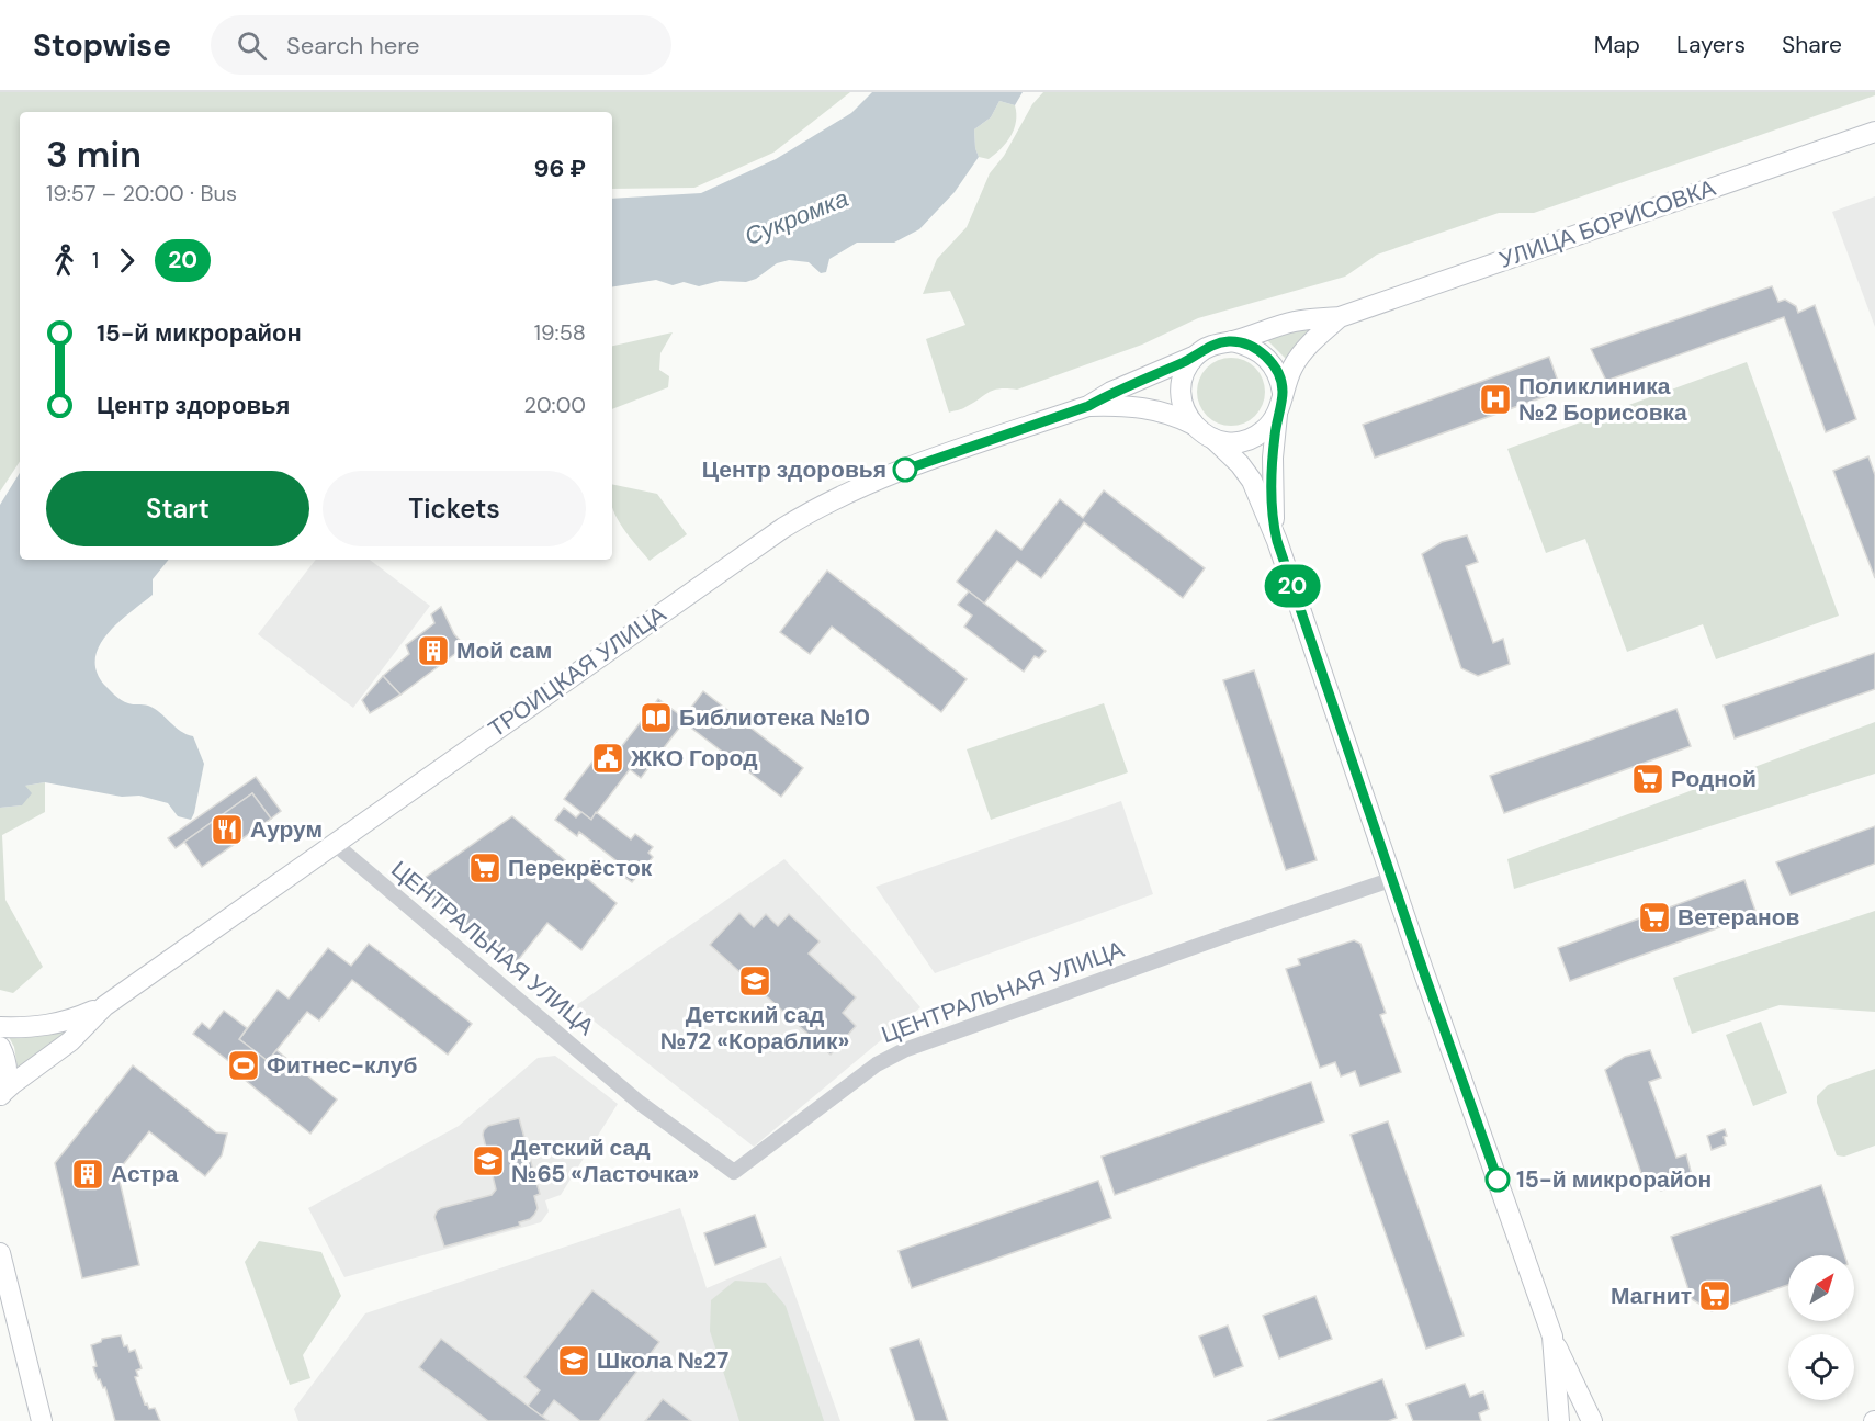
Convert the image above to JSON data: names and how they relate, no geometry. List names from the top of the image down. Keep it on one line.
{"streets":{"street":["УЛИЦА БОРИСОВКА","ТРОИЦКАЯ УЛИЦА","ЦЕНТРАЛЬНАЯ УЛИЦА"]},"crossings":[["ТРОИЦКАЯ УЛИЦА","ЦЕНТРАЛЬНАЯ УЛИЦА"]],"water":["Сукромка"],"places":{"hospital":["Поликлиника №2 Борисовка"],"other":["Центр здоровья","15-й микрорайон"],"building":["Мой сам","Астра"],"library":["Библиотека №10"],"public building":["ЖКО Город"],"supermarket":["Родной","Перекрёсток","Ветеранов","Магнит"],"restaurant":["Аурум"],"school or university":["Детский сад №72 «Кораблик»","Детский сад №65 «Ласточка»","Школа №27"],"sports":["Фитнес-клуб"]},"lines":["bus line 20"],"north":"top right","page":{"header":"Stopwise","search":"Search here","nav":["Map","Layers","Share"],"on_map":"20","heading":["3 min","19:57 – 20:00 · Bus","96 ₽"],"legs":["1","20"],"list":[{"name":"15-й микрорайон","value":"19:58"},{"name":"Центр здоровья","value":"20:00"}],"buttons":["Start","Tickets"]}}
